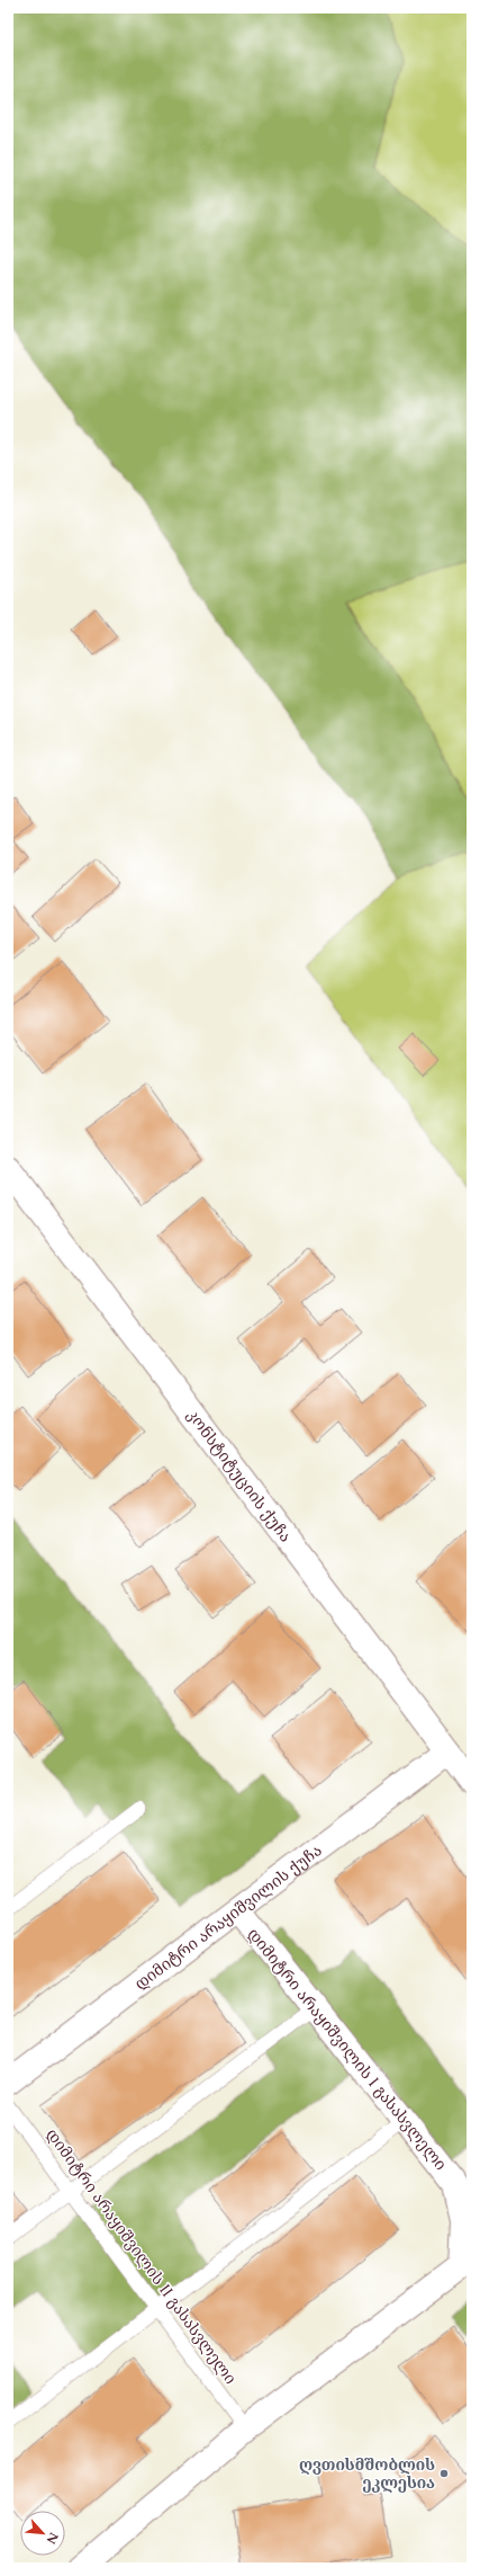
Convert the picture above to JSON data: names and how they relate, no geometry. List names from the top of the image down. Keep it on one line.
{"streets":{"street":["კონსტიტუციის ქუჩა","დიმიტრი არაყიშვილის ქუჩა","დიმიტრი არაყიშვილის I გასასვლელი"],"lane":["დიმიტრი არაყიშვილის II გასასვლელი"]},"crossings":[["კონსტიტუციის ქუჩა","დიმიტრი არაყიშვილის ქუჩა"],["დიმიტრი არაყიშვილის ქუჩა","დიმიტრი არაყიშვილის I გასასვლელი"],["დიმიტრი არაყიშვილის I გასასვლელი","დიმიტრი არაყიშვილის II გასასვლელი"]],"places":["ღვთისმშობლის ეკლესია"],"north":"bottom right"}
